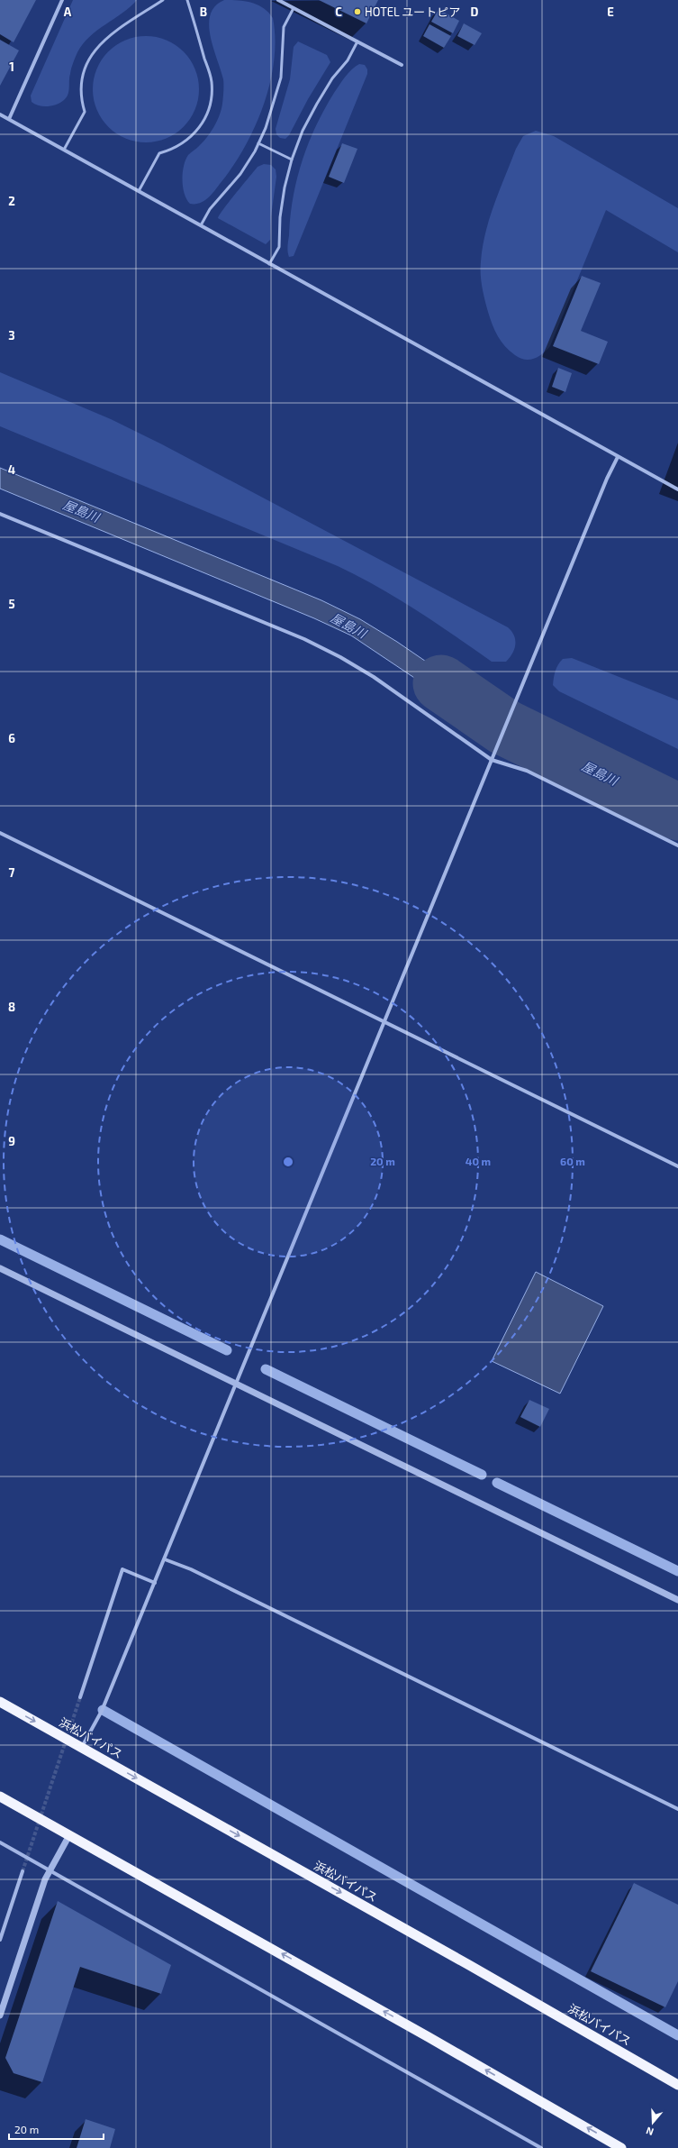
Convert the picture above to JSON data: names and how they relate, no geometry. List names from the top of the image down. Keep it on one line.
{"streets":{"highway":["浜松バイパス"]},"water":["屋島川"],"places":["HOTEL ユートピア"],"scale_bar":"20 m","north":"bottom","grid":{"columns":["A","B","C","D","E"],"rows":["1","2","3","4","5","6","7","8","9"]},"rings":["20 m","40 m","60 m"]}
